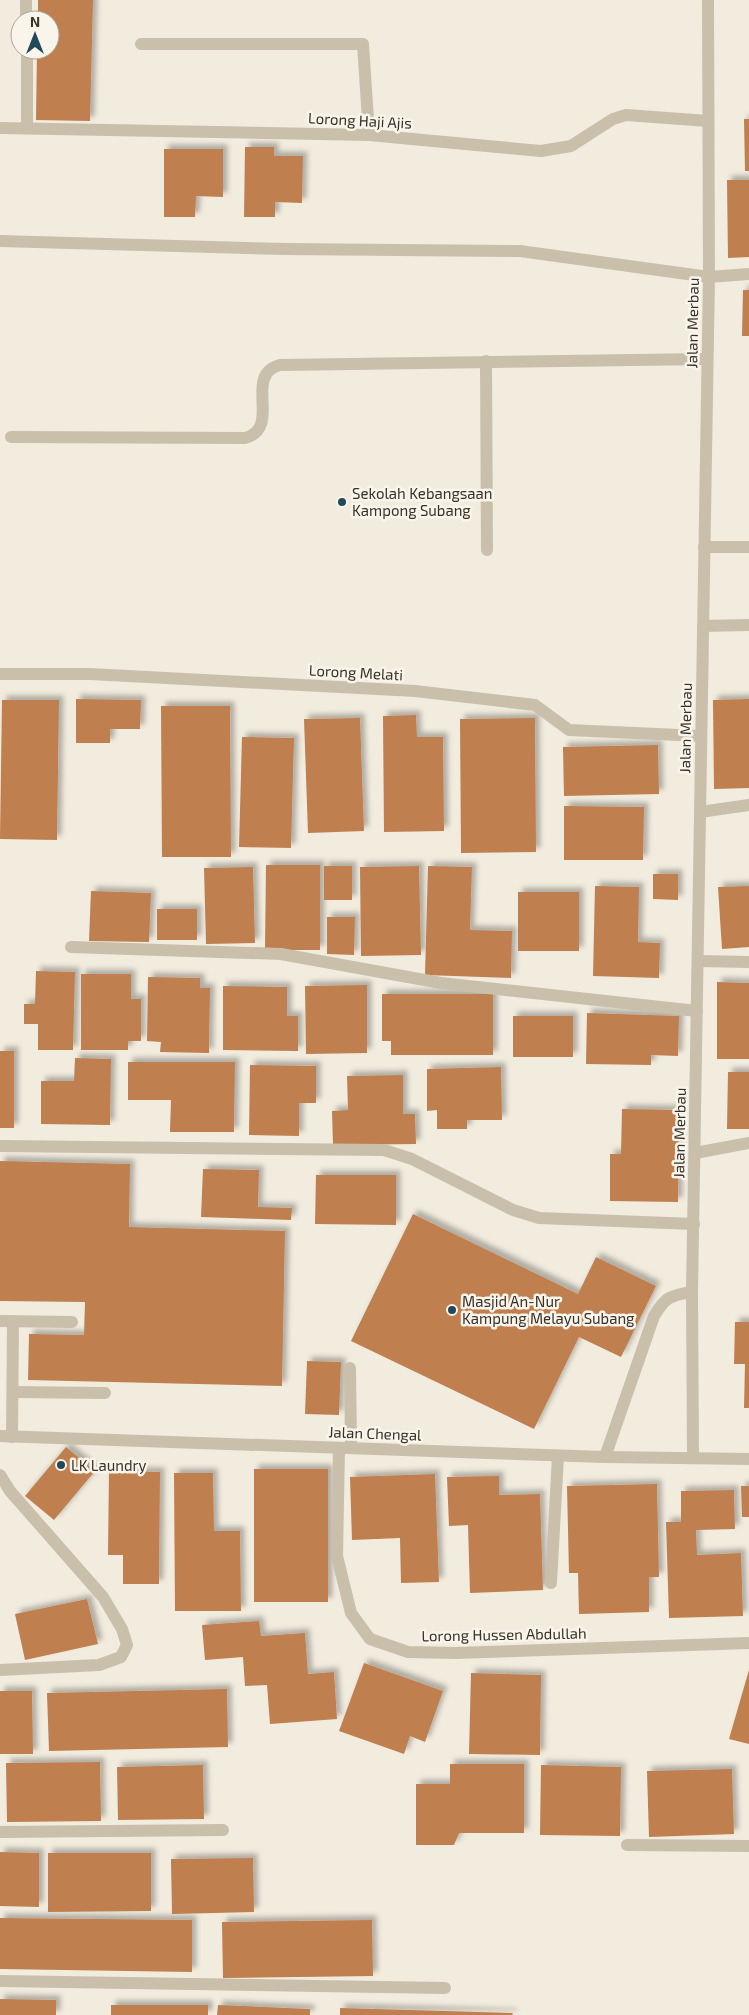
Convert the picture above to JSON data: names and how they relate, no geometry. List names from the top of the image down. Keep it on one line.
{"streets":{"street":["Lorong Haji Ajis","Jalan Merbau","Lorong Melati","Jalan Chengal","Lorong Hussen Abdullah"]},"crossings":[["Lorong Haji Ajis","Jalan Merbau"],["Jalan Merbau","Lorong Melati"],["Jalan Merbau","Jalan Chengal"],["Jalan Chengal","Lorong Hussen Abdullah"]],"places":["Sekolah Kebangsaan Kampong Subang","Masjid An-Nur Kampung Melayu Subang","LK Laundry"],"north":"top"}
